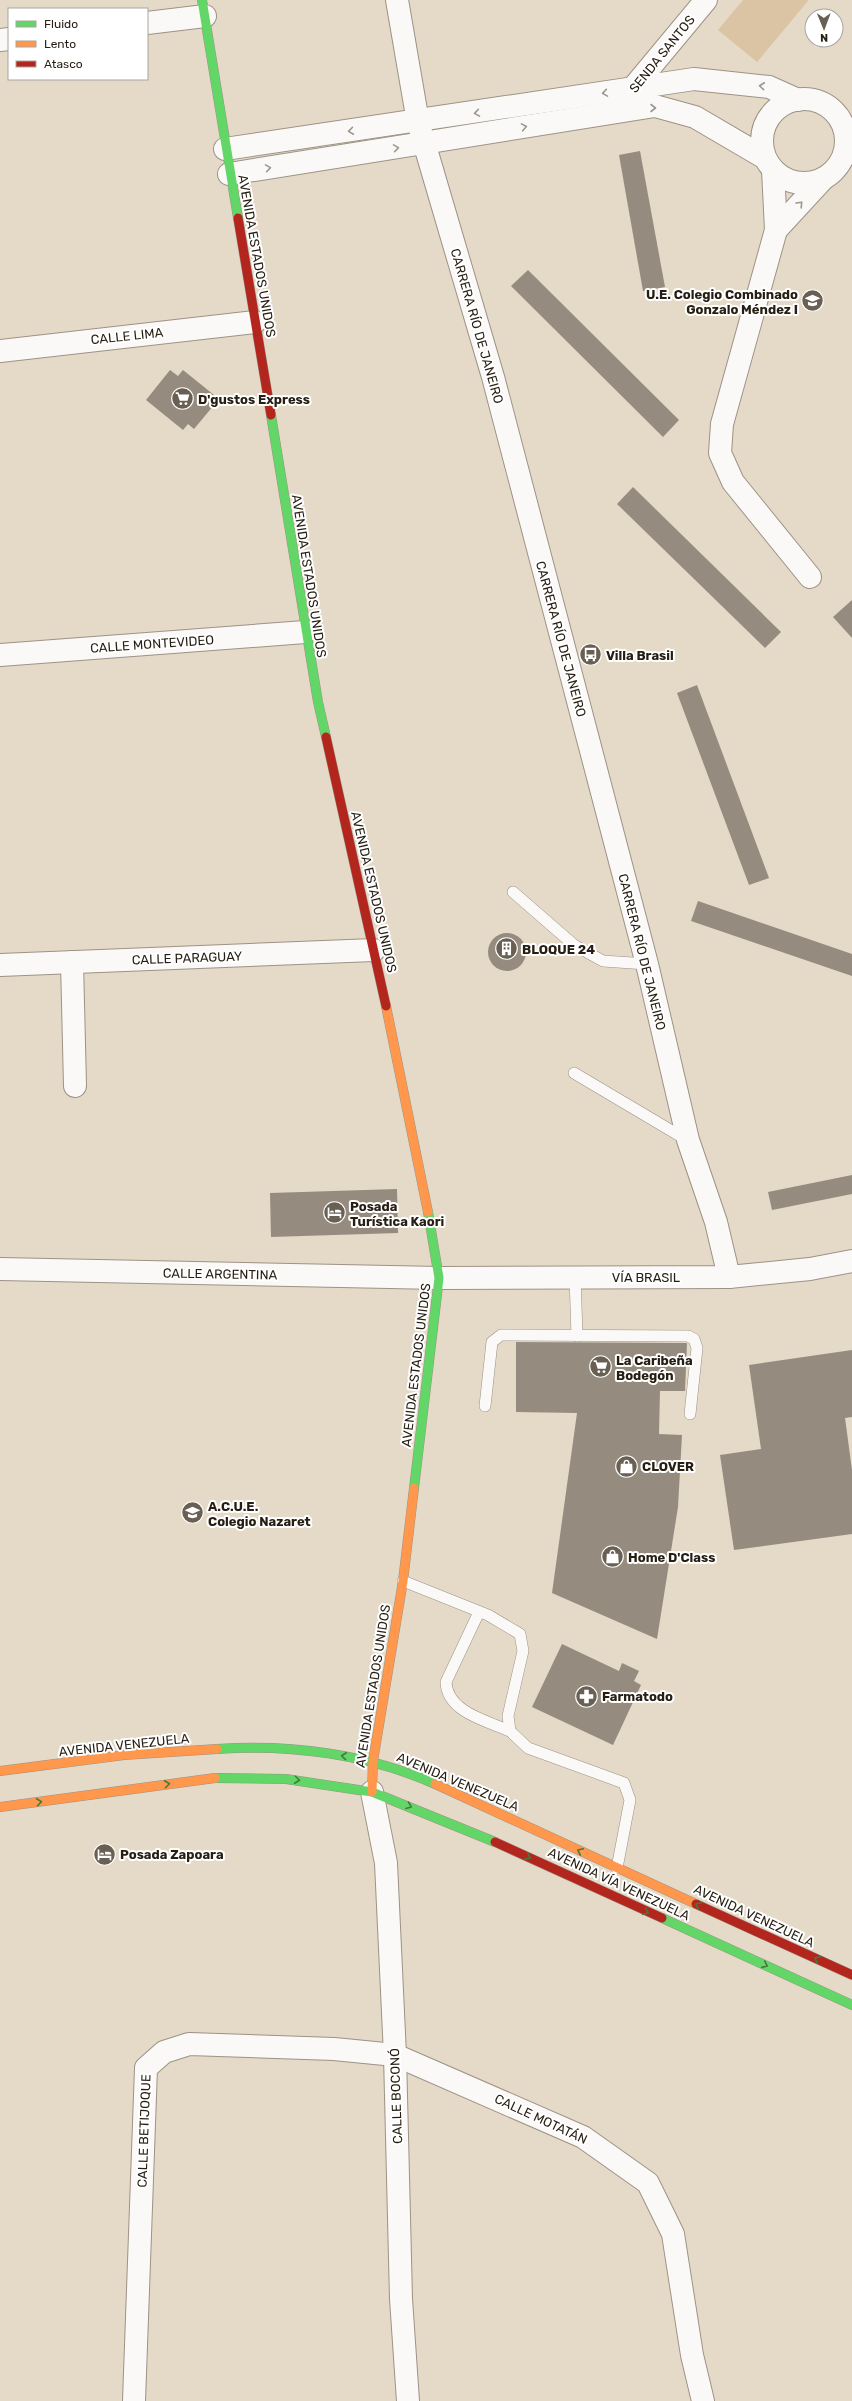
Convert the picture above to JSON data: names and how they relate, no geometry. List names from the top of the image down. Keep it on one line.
{"streets":{"street":["SENDA SANTOS","AVENIDA ESTADOS UNIDOS","CARRERA RÍO DE JANEIRO","CALLE LIMA","CALLE MONTEVIDEO","CALLE PARAGUAY","CALLE ARGENTINA","VÍA BRASIL","AVENIDA VENEZUELA","AVENIDA VÍA VENEZUELA","CALLE BOCONÓ","CALLE MOTATÁN","CALLE BETIJOQUE"]},"crossings":[["AVENIDA ESTADOS UNIDOS","CALLE LIMA"],["AVENIDA ESTADOS UNIDOS","CALLE MONTEVIDEO"],["AVENIDA ESTADOS UNIDOS","CALLE PARAGUAY"],["AVENIDA ESTADOS UNIDOS","CALLE ARGENTINA"],["AVENIDA ESTADOS UNIDOS","VÍA BRASIL"],["AVENIDA ESTADOS UNIDOS","AVENIDA VENEZUELA"],["AVENIDA ESTADOS UNIDOS","AVENIDA VÍA VENEZUELA"],["AVENIDA ESTADOS UNIDOS","CALLE BOCONÓ"],["CARRERA RÍO DE JANEIRO","VÍA BRASIL"],["CALLE ARGENTINA","VÍA BRASIL"],["AVENIDA VÍA VENEZUELA","CALLE BOCONÓ"],["CALLE BOCONÓ","CALLE MOTATÁN"],["CALLE BOCONÓ","CALLE BETIJOQUE"],["CALLE MOTATÁN","CALLE BETIJOQUE"]],"one_way":["AVENIDA VÍA VENEZUELA"],"places":{"school or university":["U.E. Colegio Combinado Gonzalo Méndez I","A.C.U.E. Colegio Nazaret"],"supermarket":["D'gustos Express","La Caribeña Bodegón"],"bus stop":["Villa Brasil"],"building":["BLOQUE 24"],"hotel":["Posada Turística Kaori","Posada Zapoara"],"shop":["CLOVER","Home D'Class"],"pharmacy":["Farmatodo"]},"legend":["Fluido","Lento","Atasco"],"north":"bottom"}
